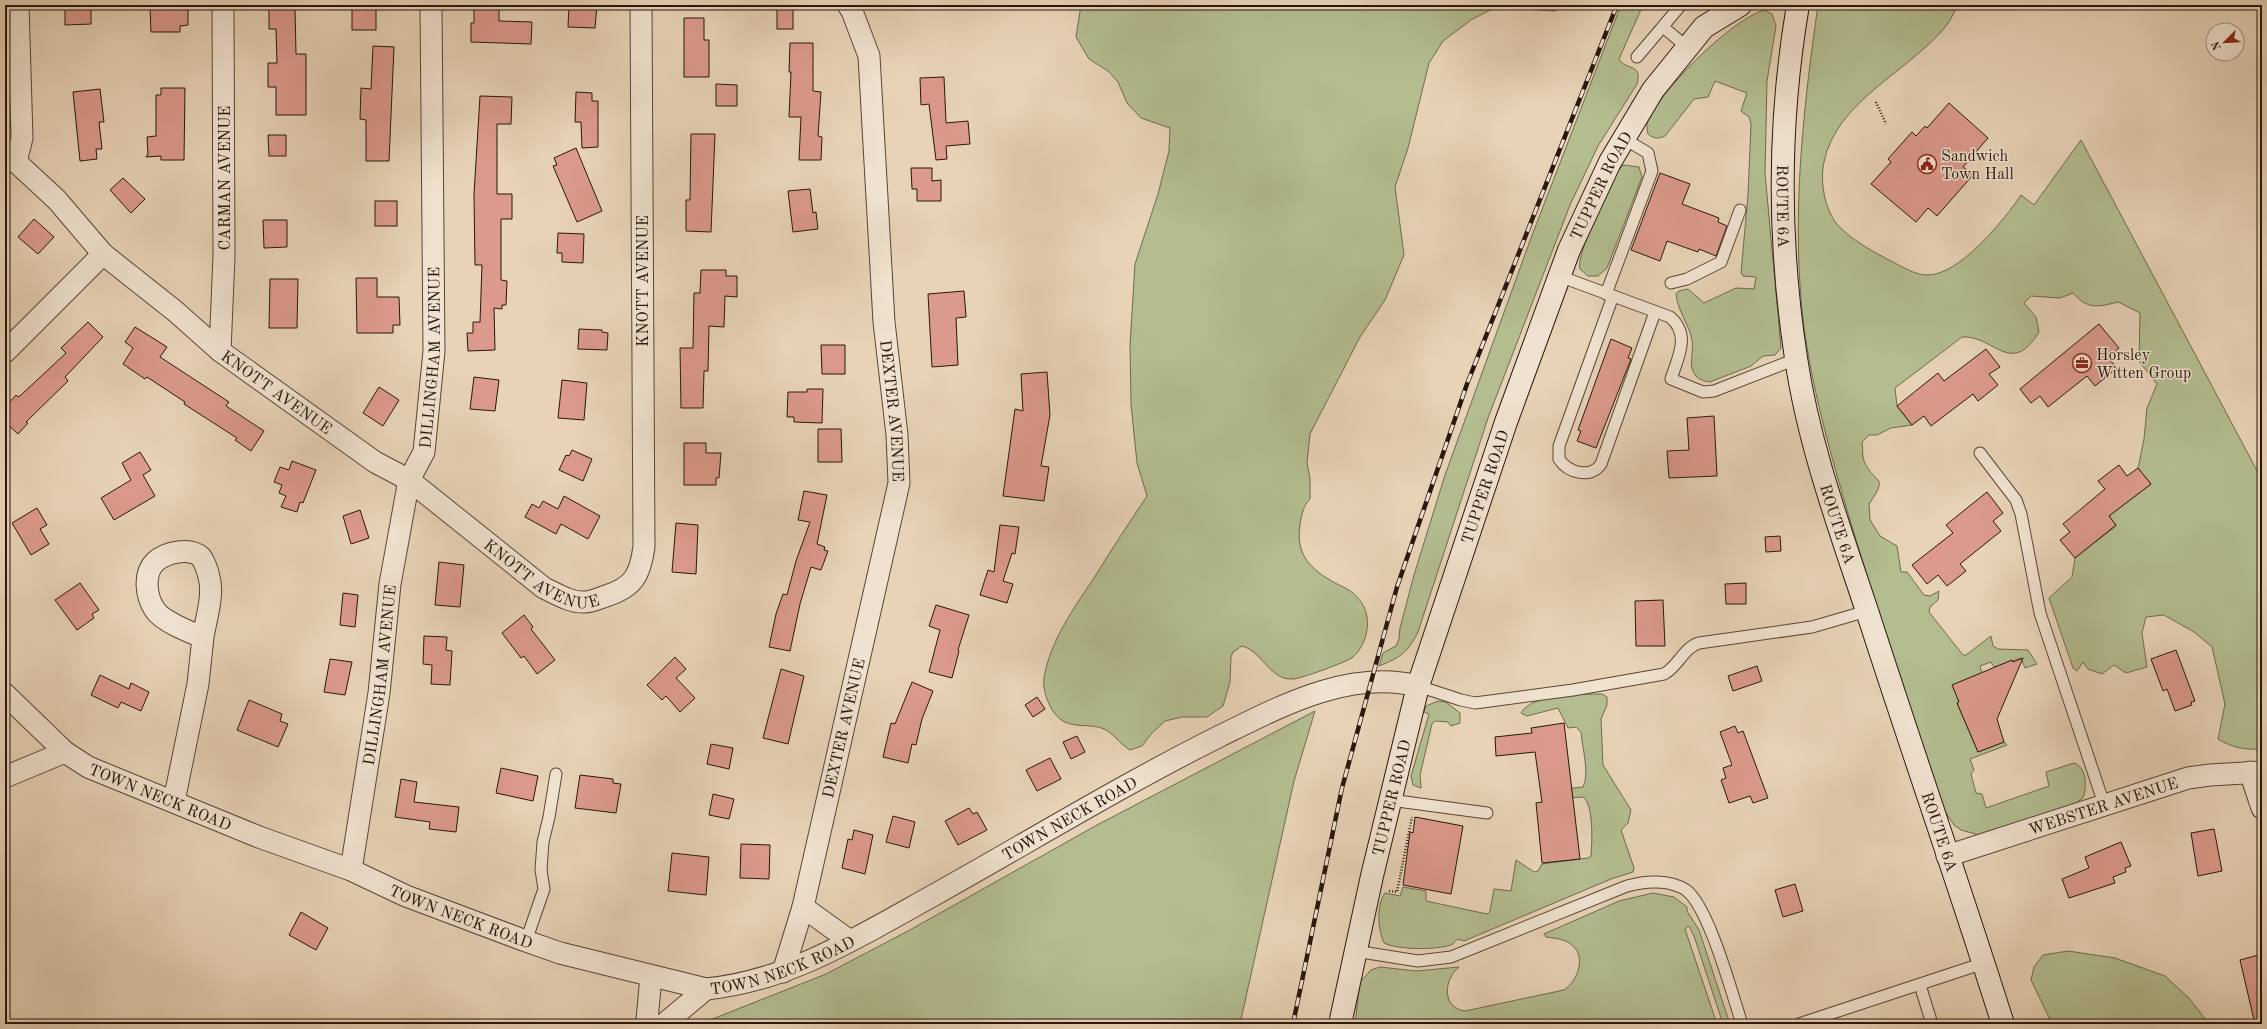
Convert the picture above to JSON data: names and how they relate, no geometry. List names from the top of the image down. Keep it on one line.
{"streets":{"main road":["TUPPER ROAD","ROUTE 6A"],"street":["CARMAN AVENUE","KNOTT AVENUE","DILLINGHAM AVENUE","DEXTER AVENUE","TOWN NECK ROAD","WEBSTER AVENUE"]},"crossings":[["CARMAN AVENUE","KNOTT AVENUE"],["TUPPER ROAD","TOWN NECK ROAD"],["ROUTE 6A","WEBSTER AVENUE"],["KNOTT AVENUE","DILLINGHAM AVENUE"],["DILLINGHAM AVENUE","TOWN NECK ROAD"],["DEXTER AVENUE","TOWN NECK ROAD"]],"places":{"public building":["Sandwich Town Hall"],"office":["Horsley Witten Group"]},"north":"bottom left"}
